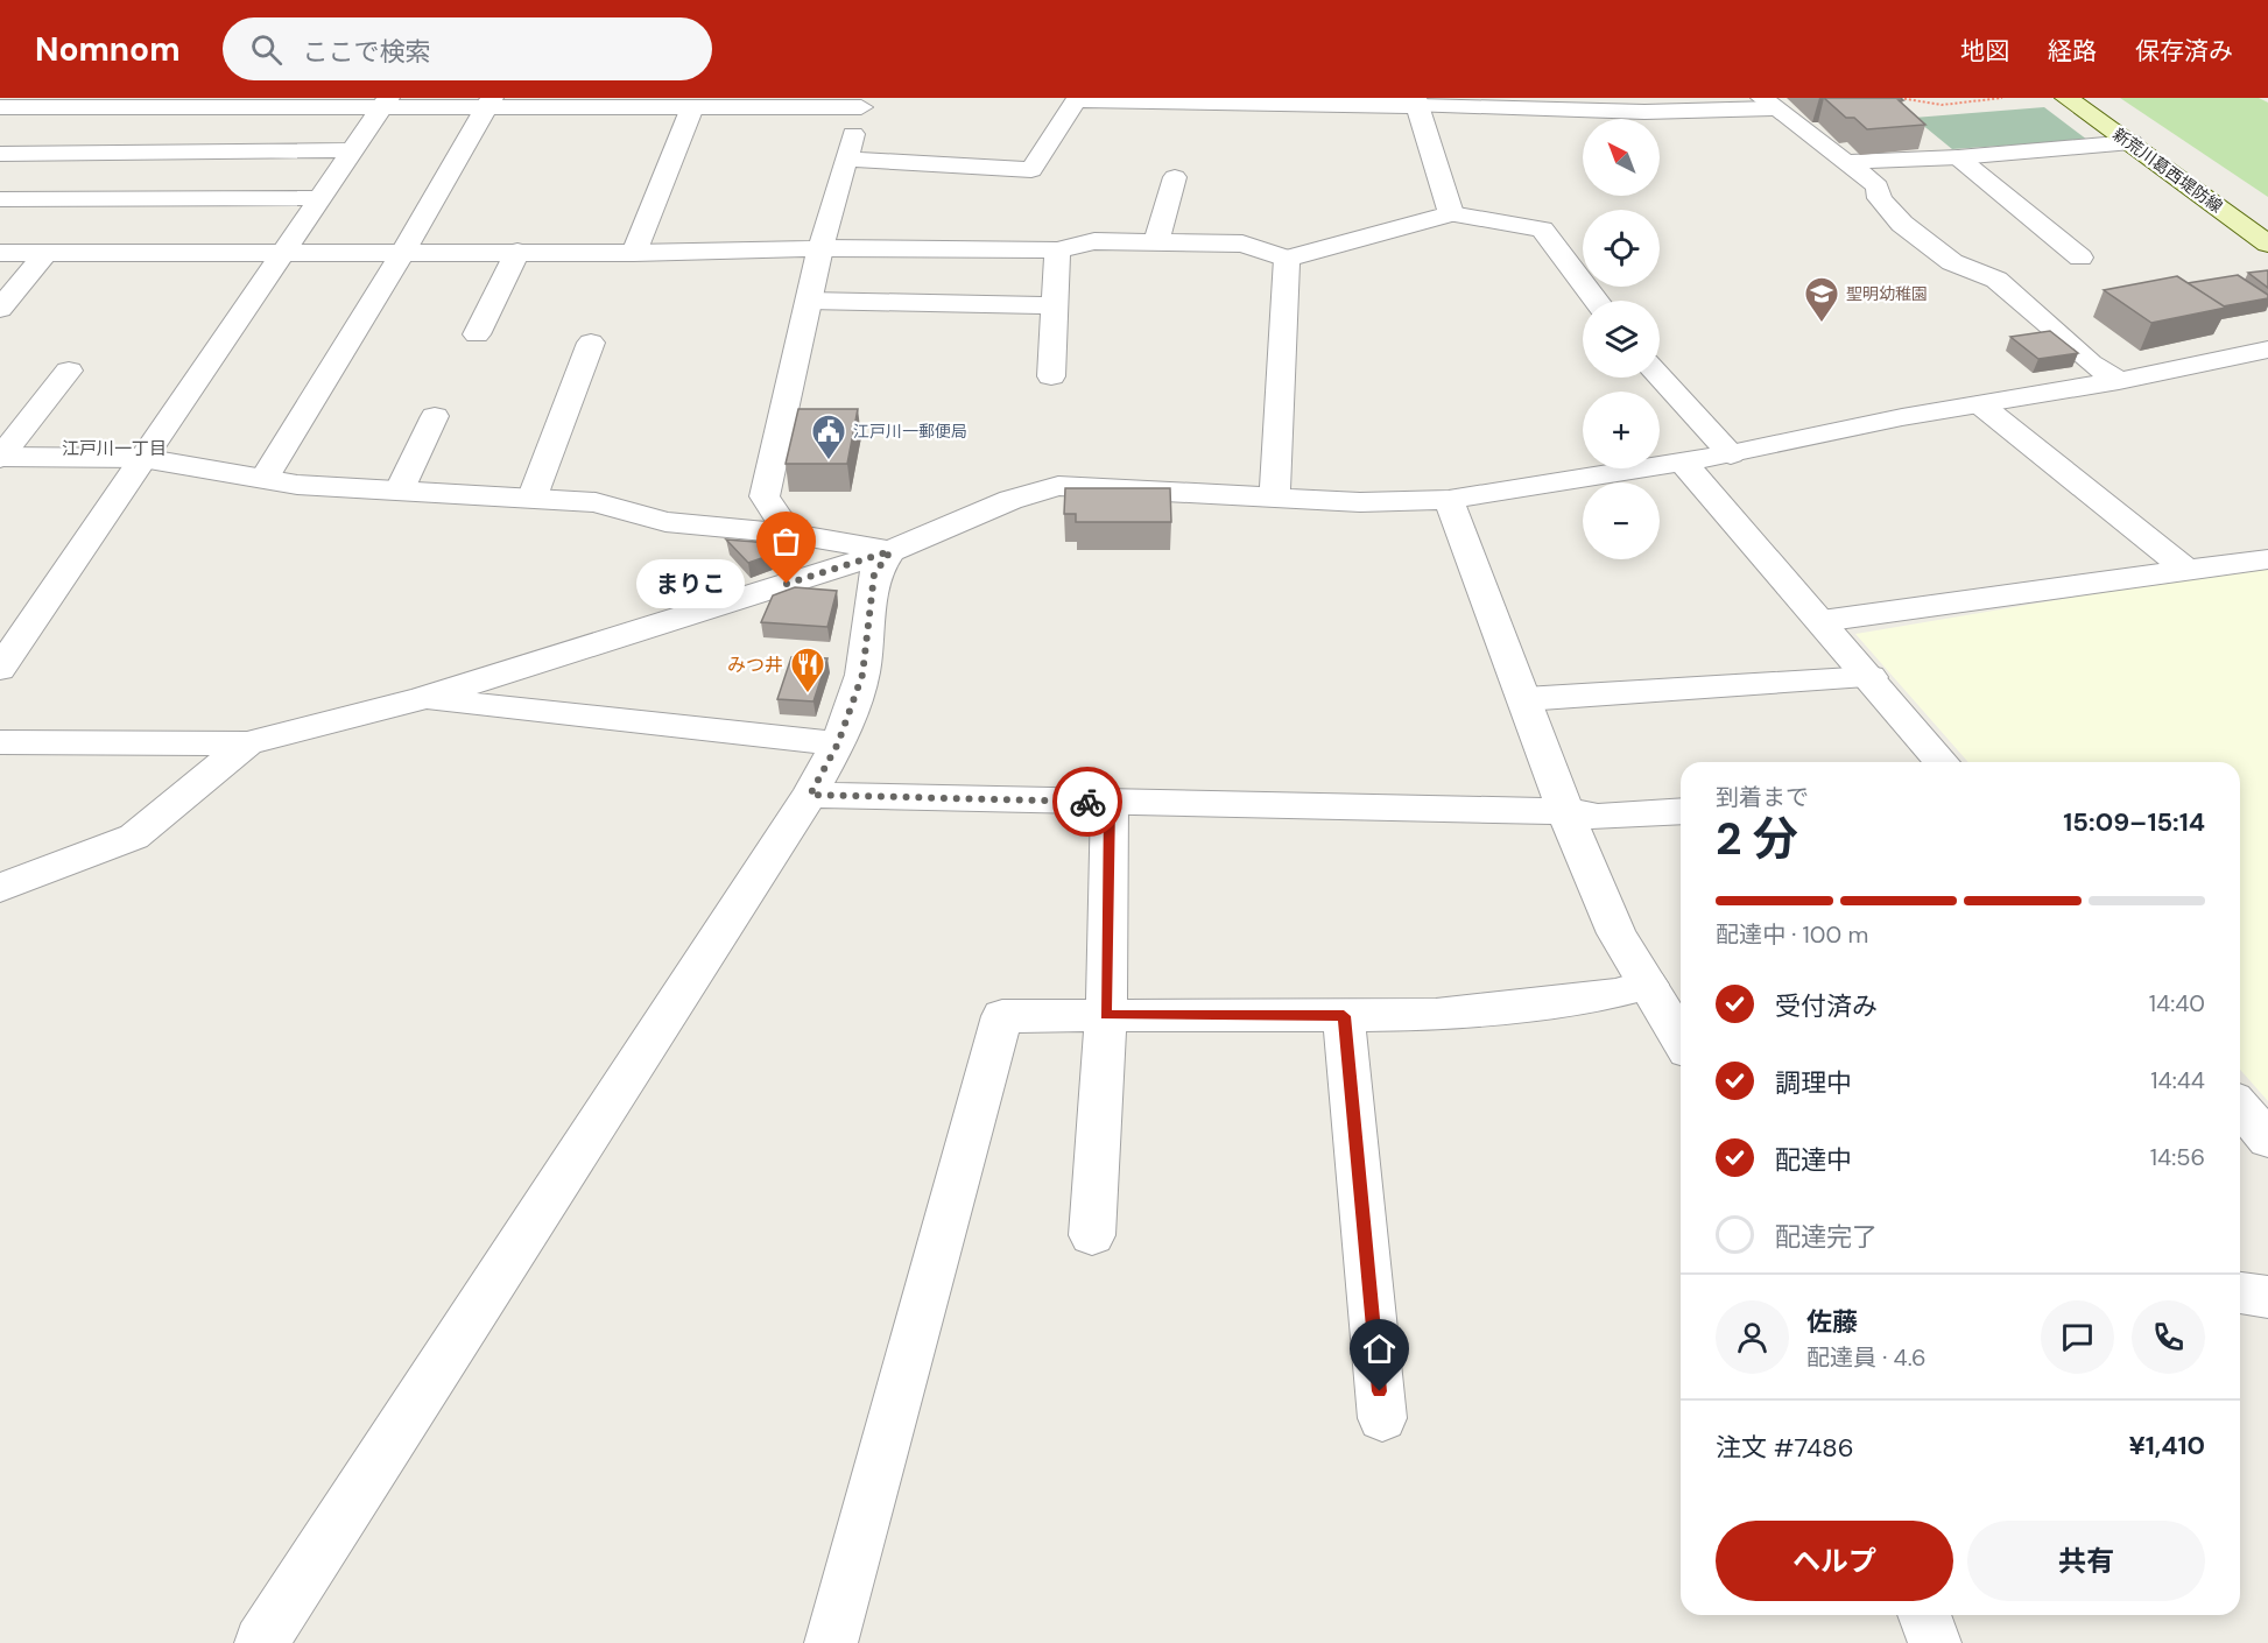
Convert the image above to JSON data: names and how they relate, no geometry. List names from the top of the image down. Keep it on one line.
{"streets":{"main road":["新荒川葛西堤防線"]},"districts":["江戸川一丁目"],"places":{"school or university":["聖明幼稚園"],"public building":["江戸川一郵便局"],"other":["まりこ"],"restaurant":["みつ井"]},"north":"top left","page":{"header":"Nomnom","search":"ここで検索","nav":["地図","経路","保存済み"],"map_buttons":["+","−"],"bubble":"まりこ","heading":["2 分","到着まで","15:09–15:14"],"panel":["佐藤","配達員 · 4.6","注文 #7486","¥1,410"],"bar":"配達中 · 100 m","list":[["受付済み","14:40"],["調理中","14:44"],["配達中","14:56"],"配達完了"],"buttons":["ヘルプ","共有"]}}
